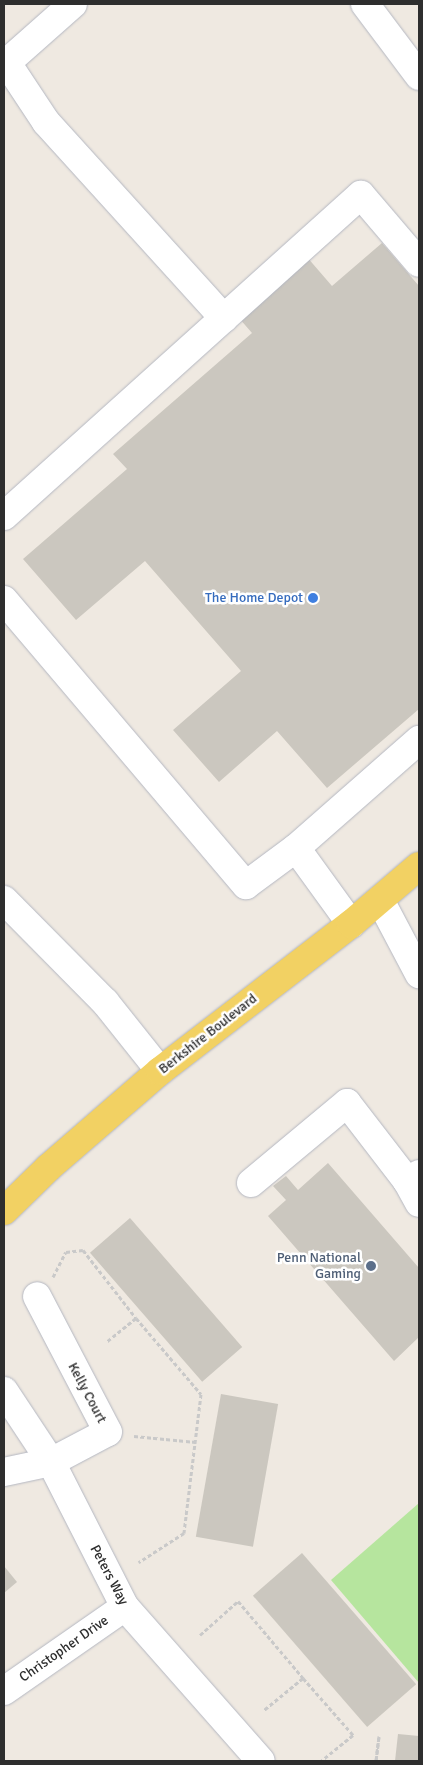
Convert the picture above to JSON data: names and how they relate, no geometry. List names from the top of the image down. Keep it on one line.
{"streets":{"main road":["Berkshire Boulevard"],"street":["Kelly Court","Peters Way","Christopher Drive"]},"crossings":[["Kelly Court","Peters Way"],["Peters Way","Christopher Drive"]],"places":["The Home Depot","Penn National Gaming"]}
